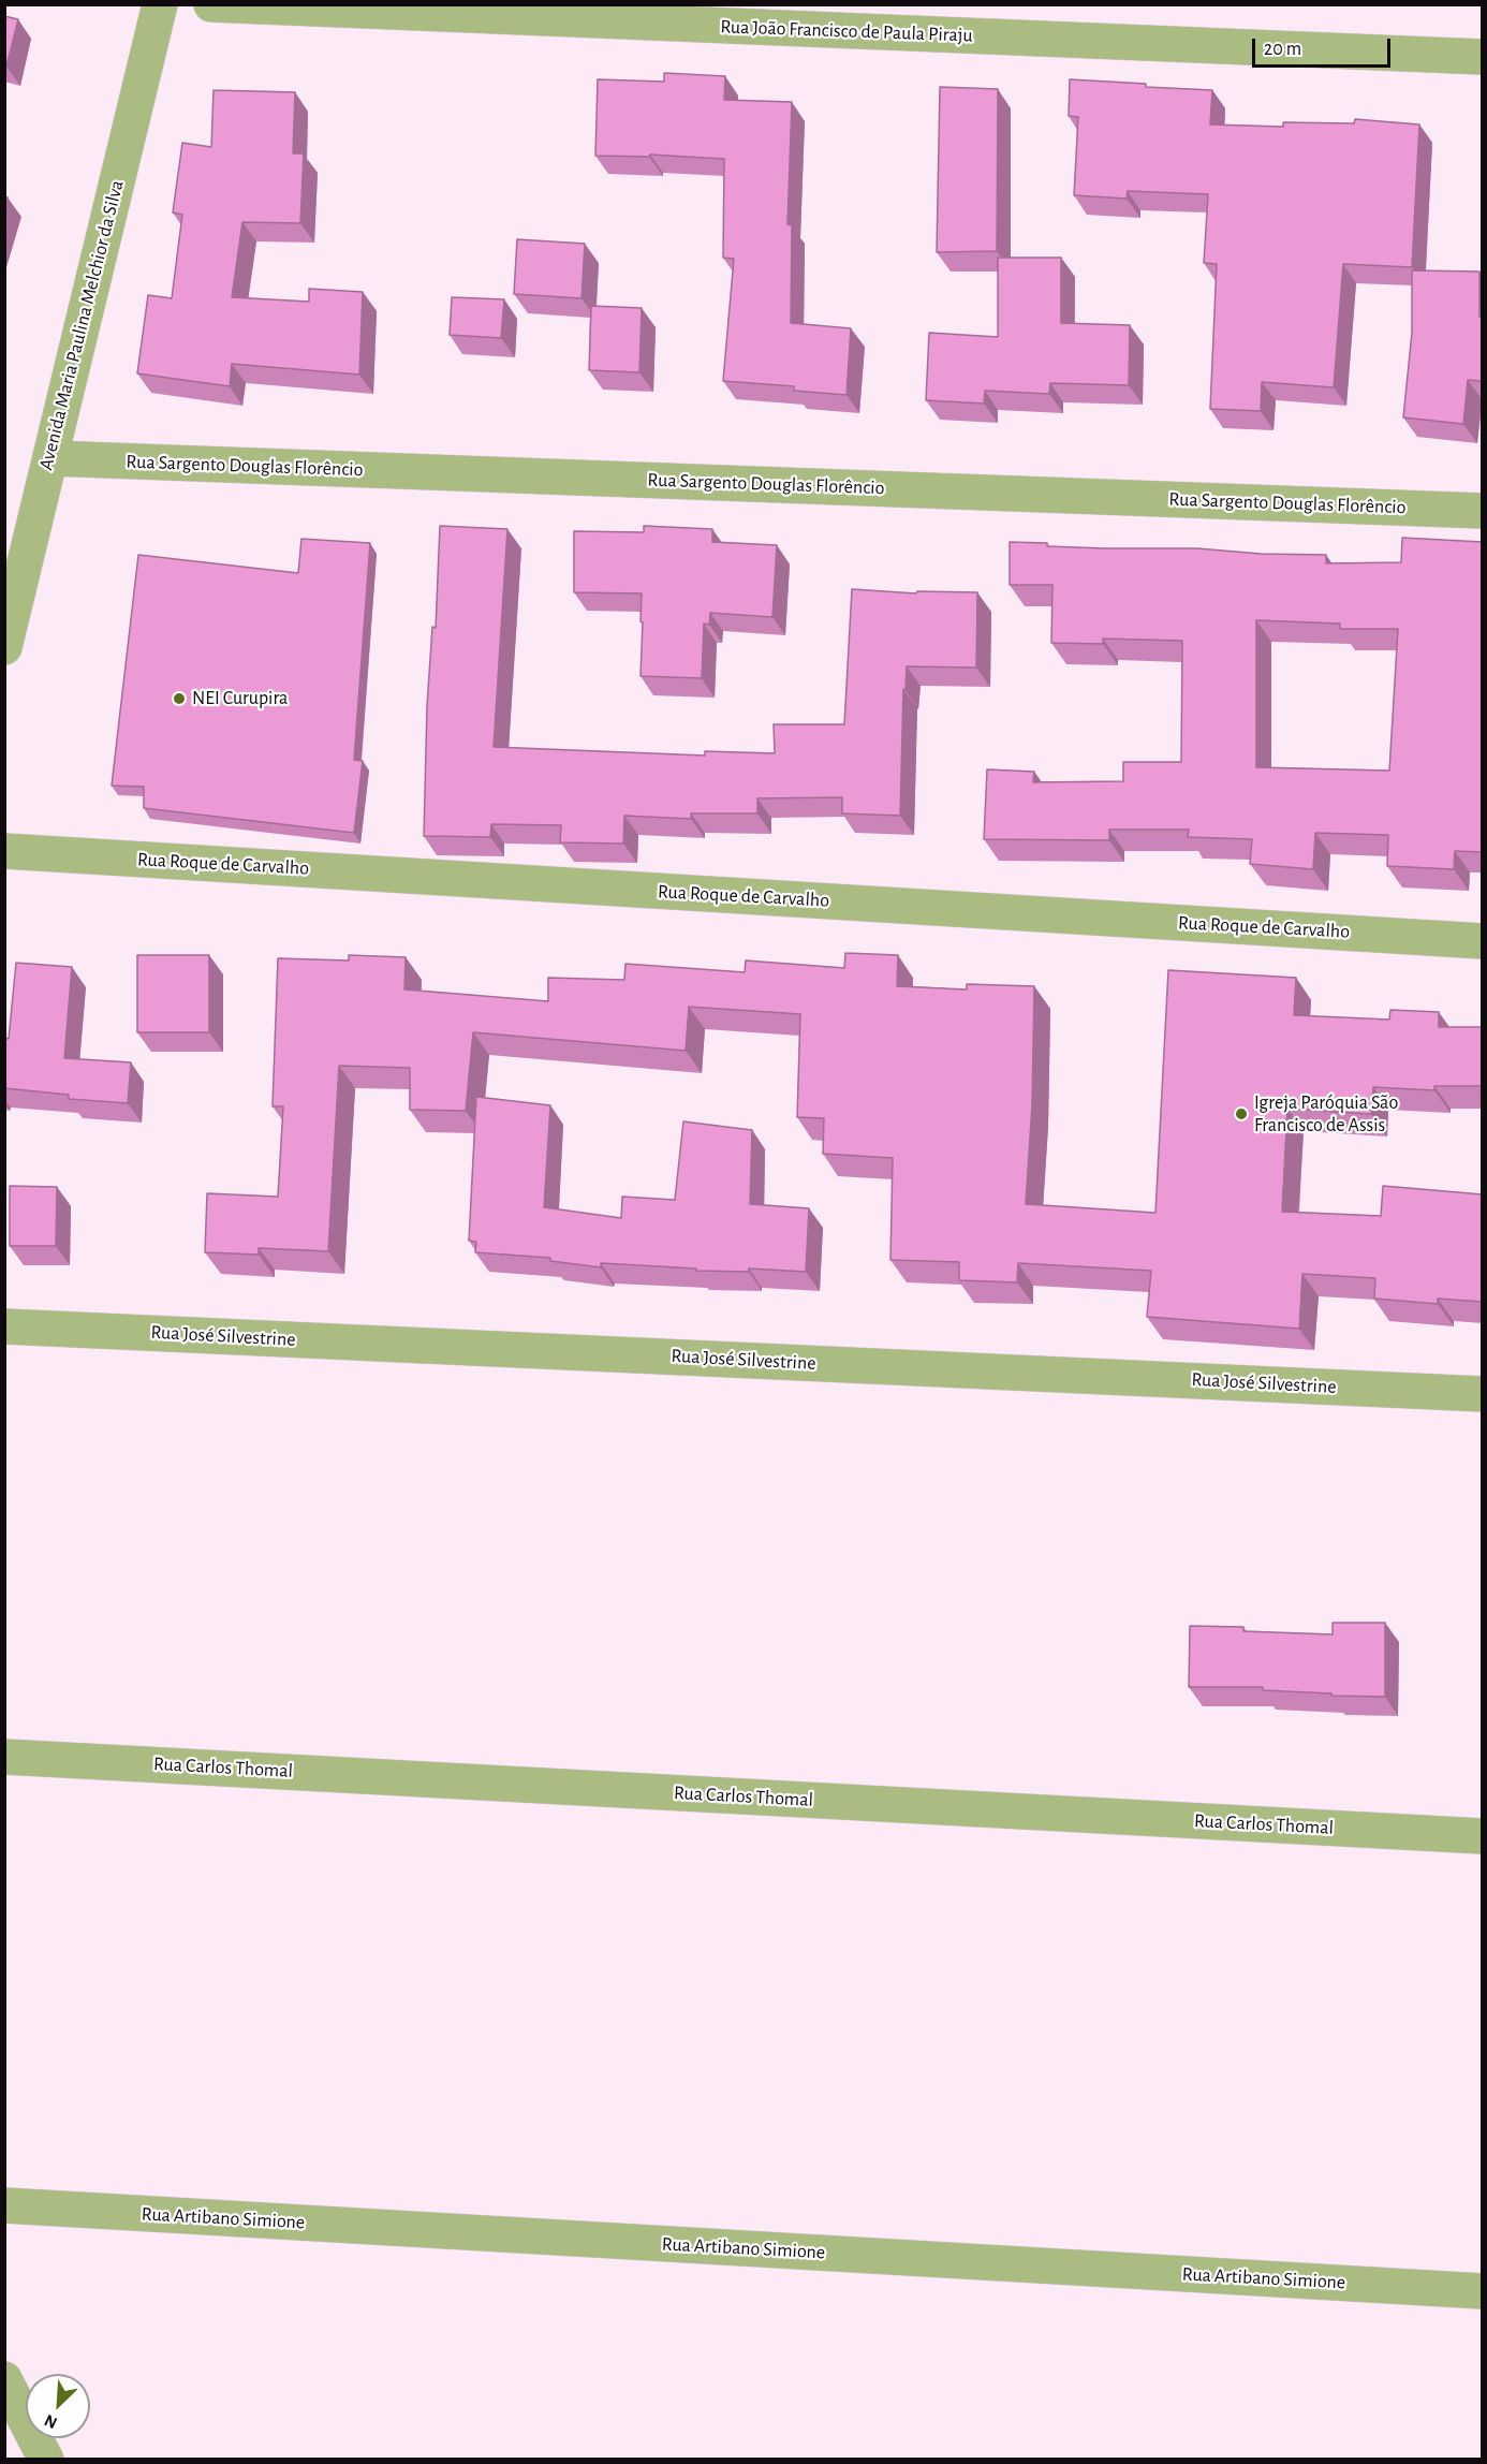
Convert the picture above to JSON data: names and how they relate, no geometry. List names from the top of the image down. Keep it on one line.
{"streets":{"street":["Rua João Francisco de Paula Piraju","Avenida Maria Paulina Melchior da Silva","Rua Sargento Douglas Florêncio","Rua Roque de Carvalho","Rua José Silvestrine","Rua Carlos Thomal","Rua Artibano Simione"]},"crossings":[["Avenida Maria Paulina Melchior da Silva","Rua Sargento Douglas Florêncio"]],"places":["NEI Curupira","Igreja Paróquia São Francisco de Assis"],"scale_bar":"20 m","north":"bottom left"}
